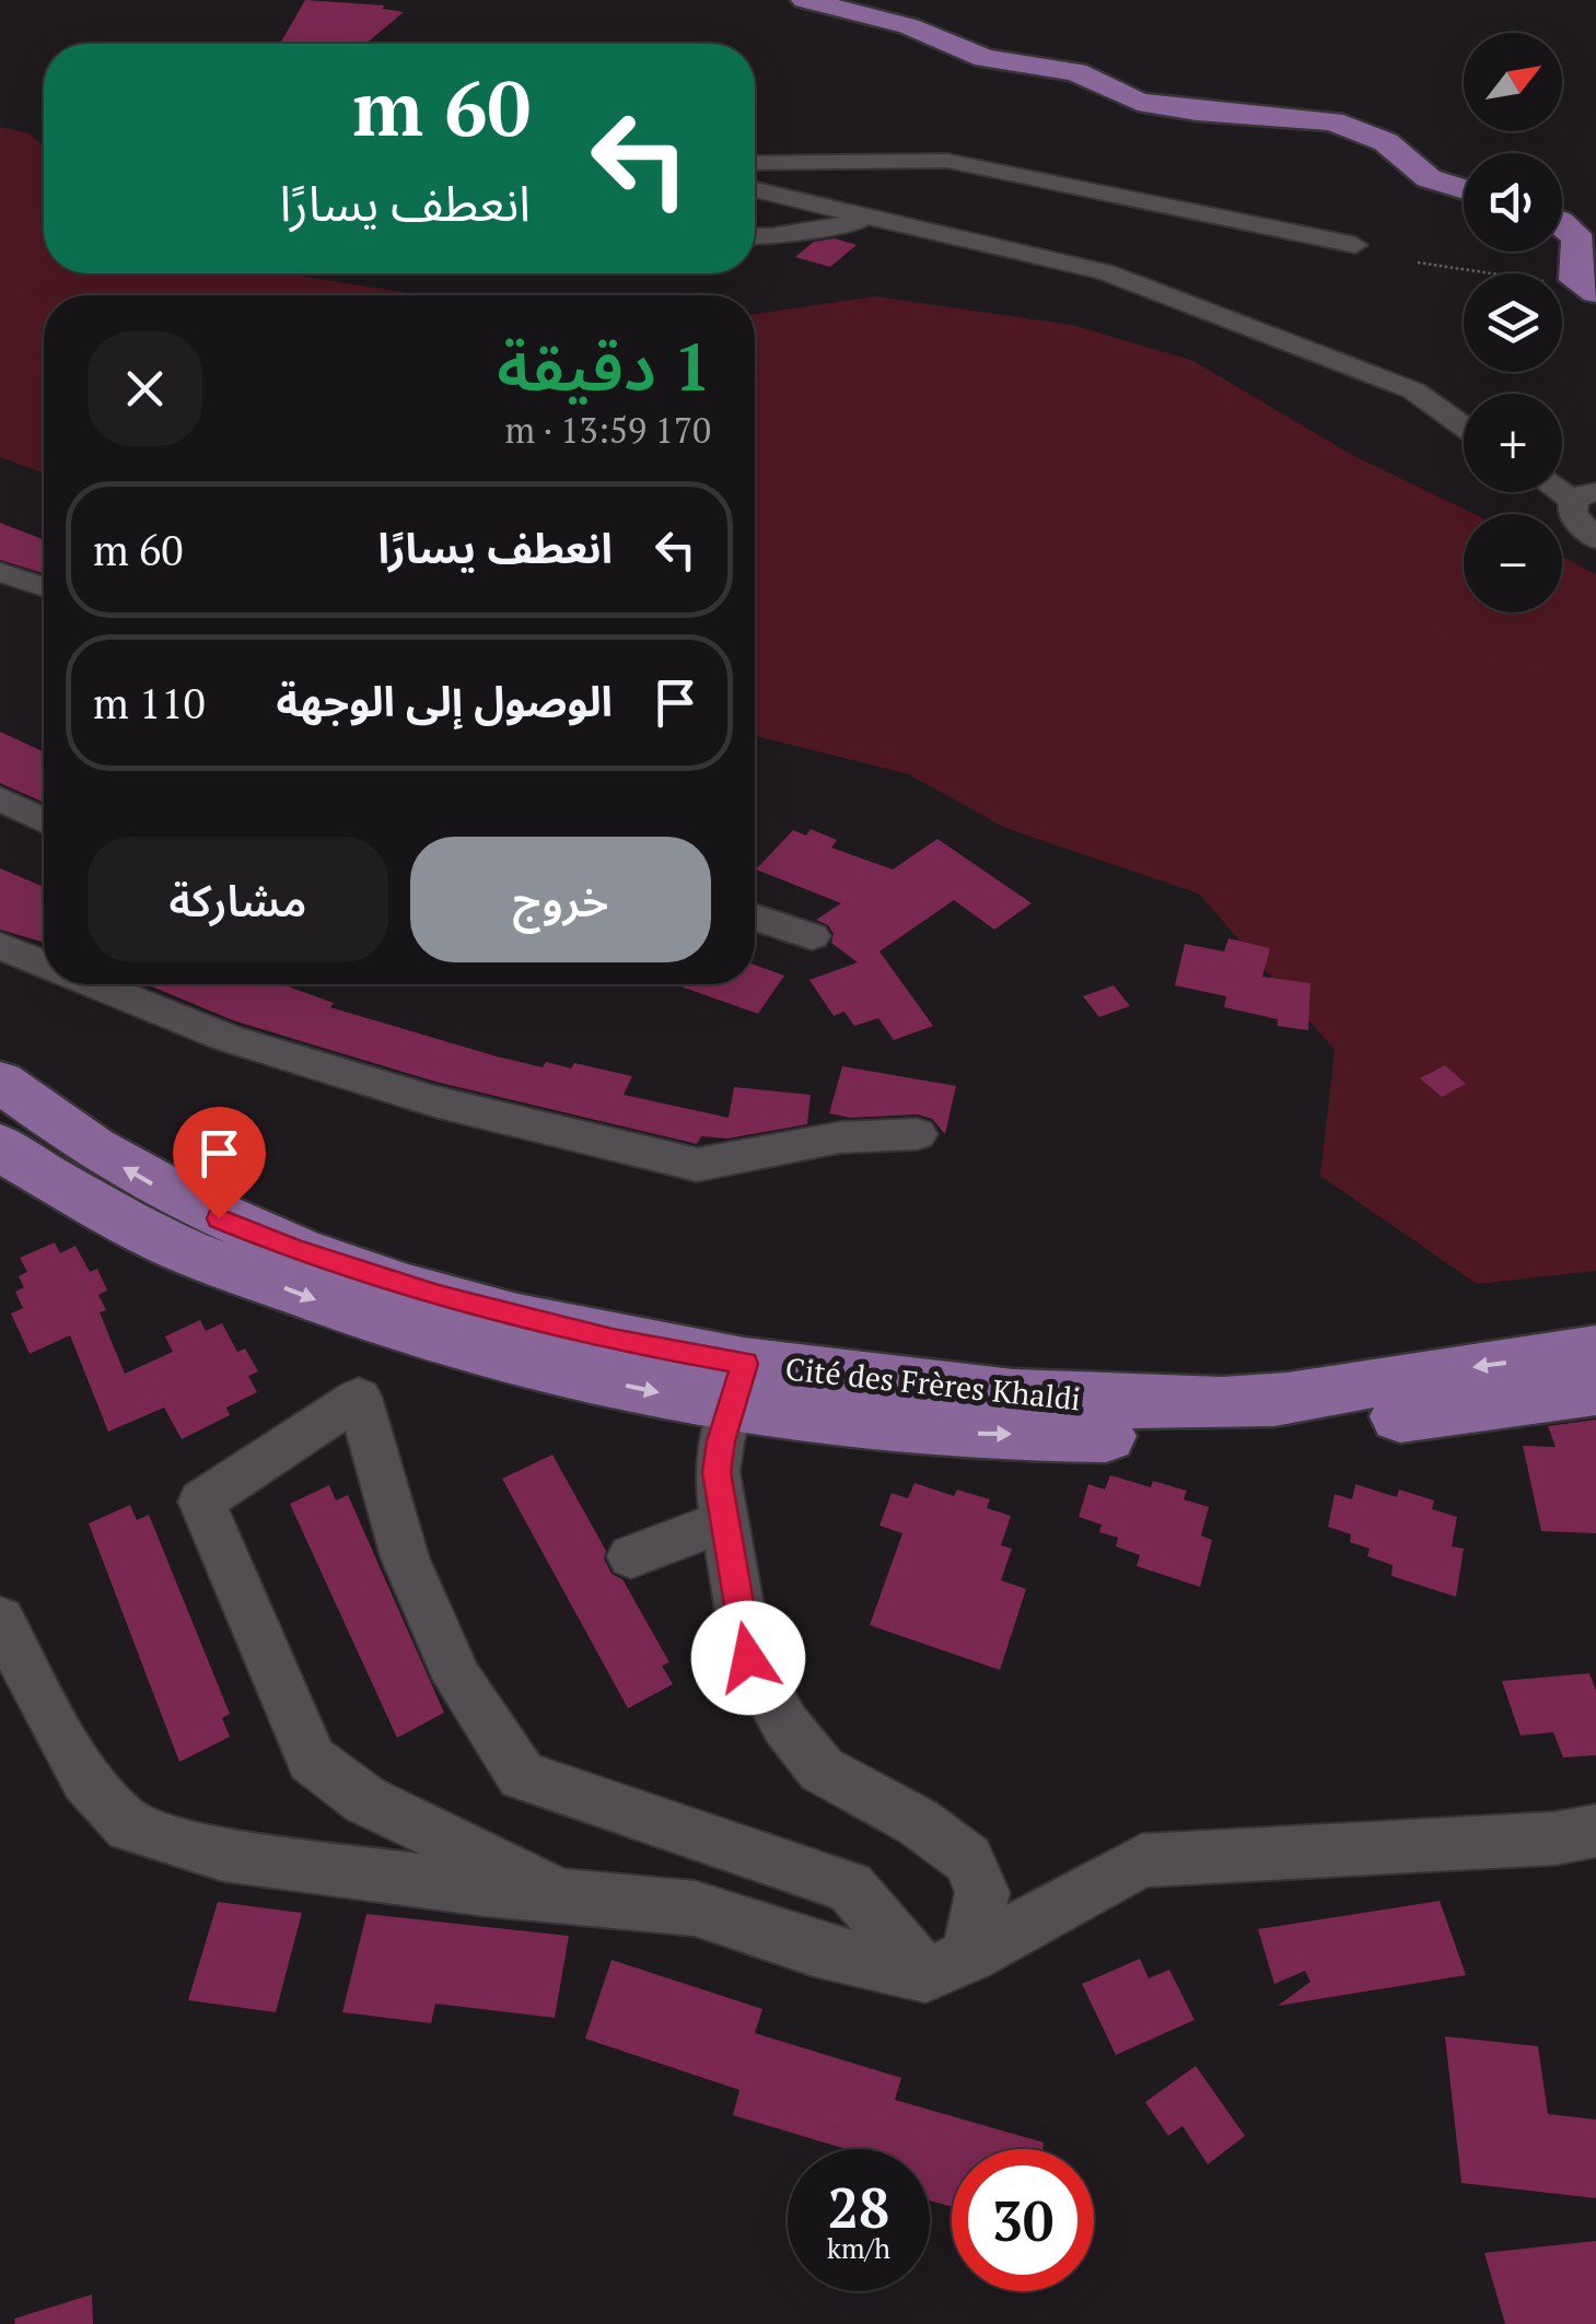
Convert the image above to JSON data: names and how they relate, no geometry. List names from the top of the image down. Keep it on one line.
{"streets":{"main road":["Cité des Frères Khaldi"]},"north":"top right","page":{"map_buttons":["+","−"],"turn":["60 m","انعطف يسارًا"],"heading":["1 دقيقة","170 m · 13:59"],"list":[{"name":"انعطف يسارًا","value":"60 m"},{"name":"الوصول إلى الوجهة","value":"110 m"}],"buttons":["خروج","مشاركة"],"speed":"28 km/h","limit":"30"}}
